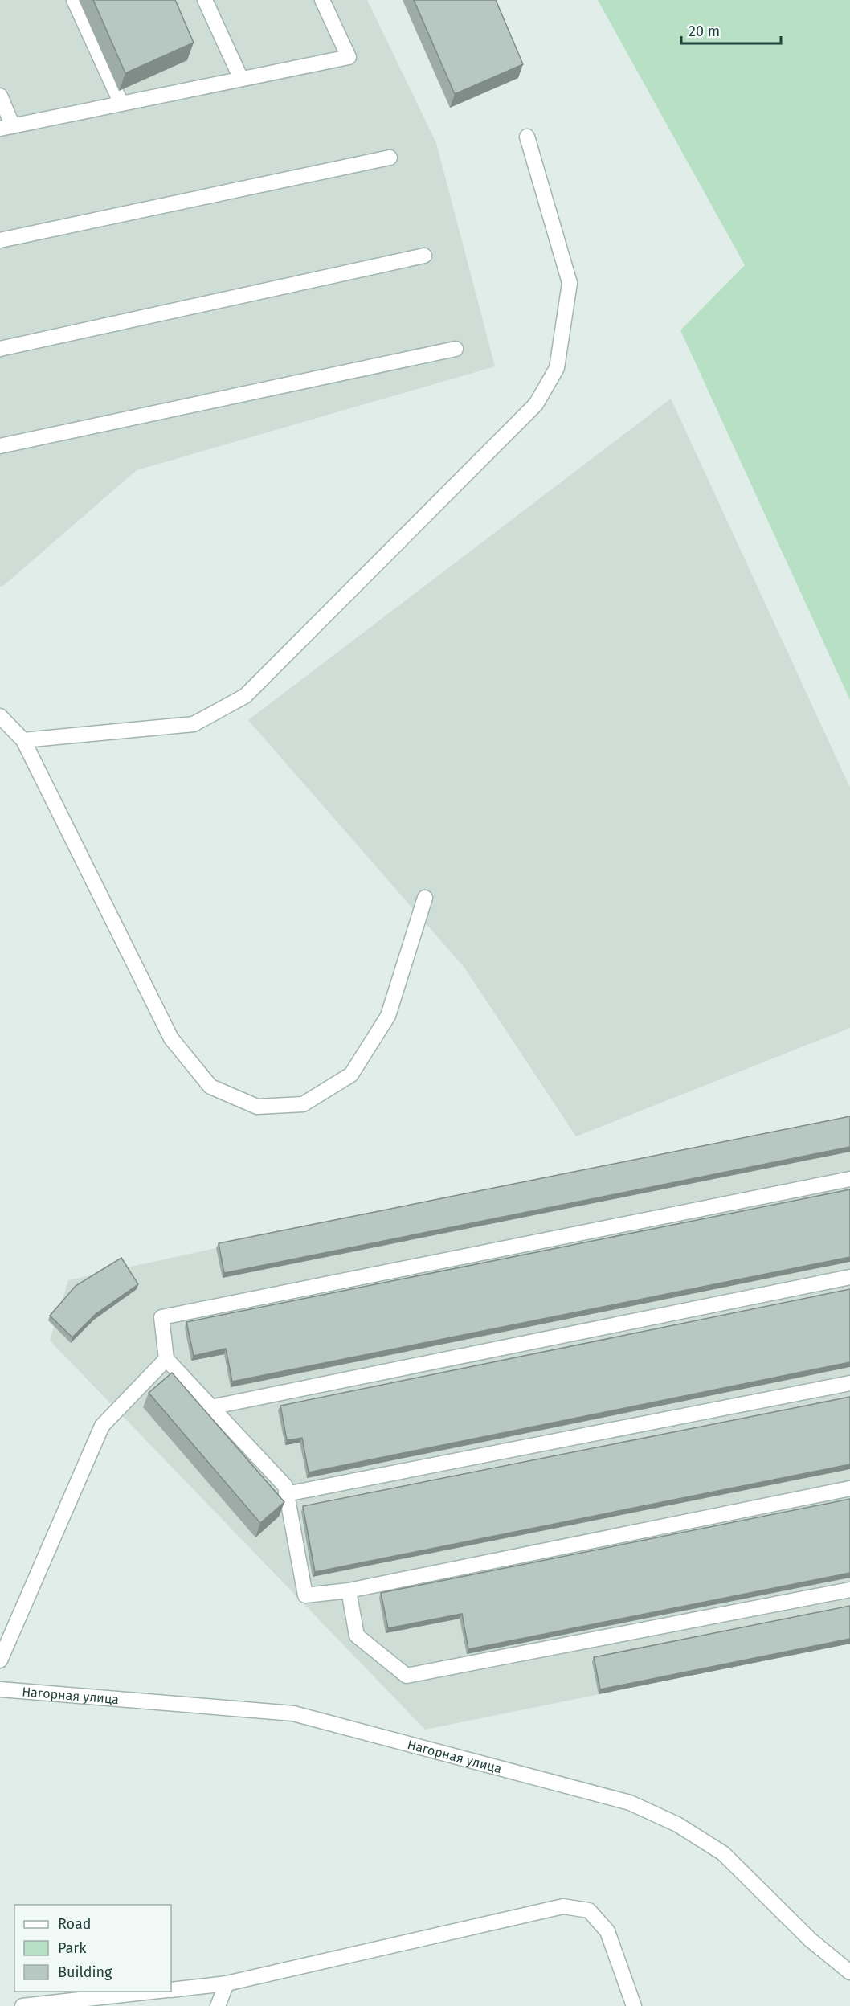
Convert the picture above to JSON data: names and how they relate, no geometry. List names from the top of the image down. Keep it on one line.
{"streets":{"street":["Нагорная улица"]},"legend":["Road","Park","Building"],"scale_bar":"20 m"}
